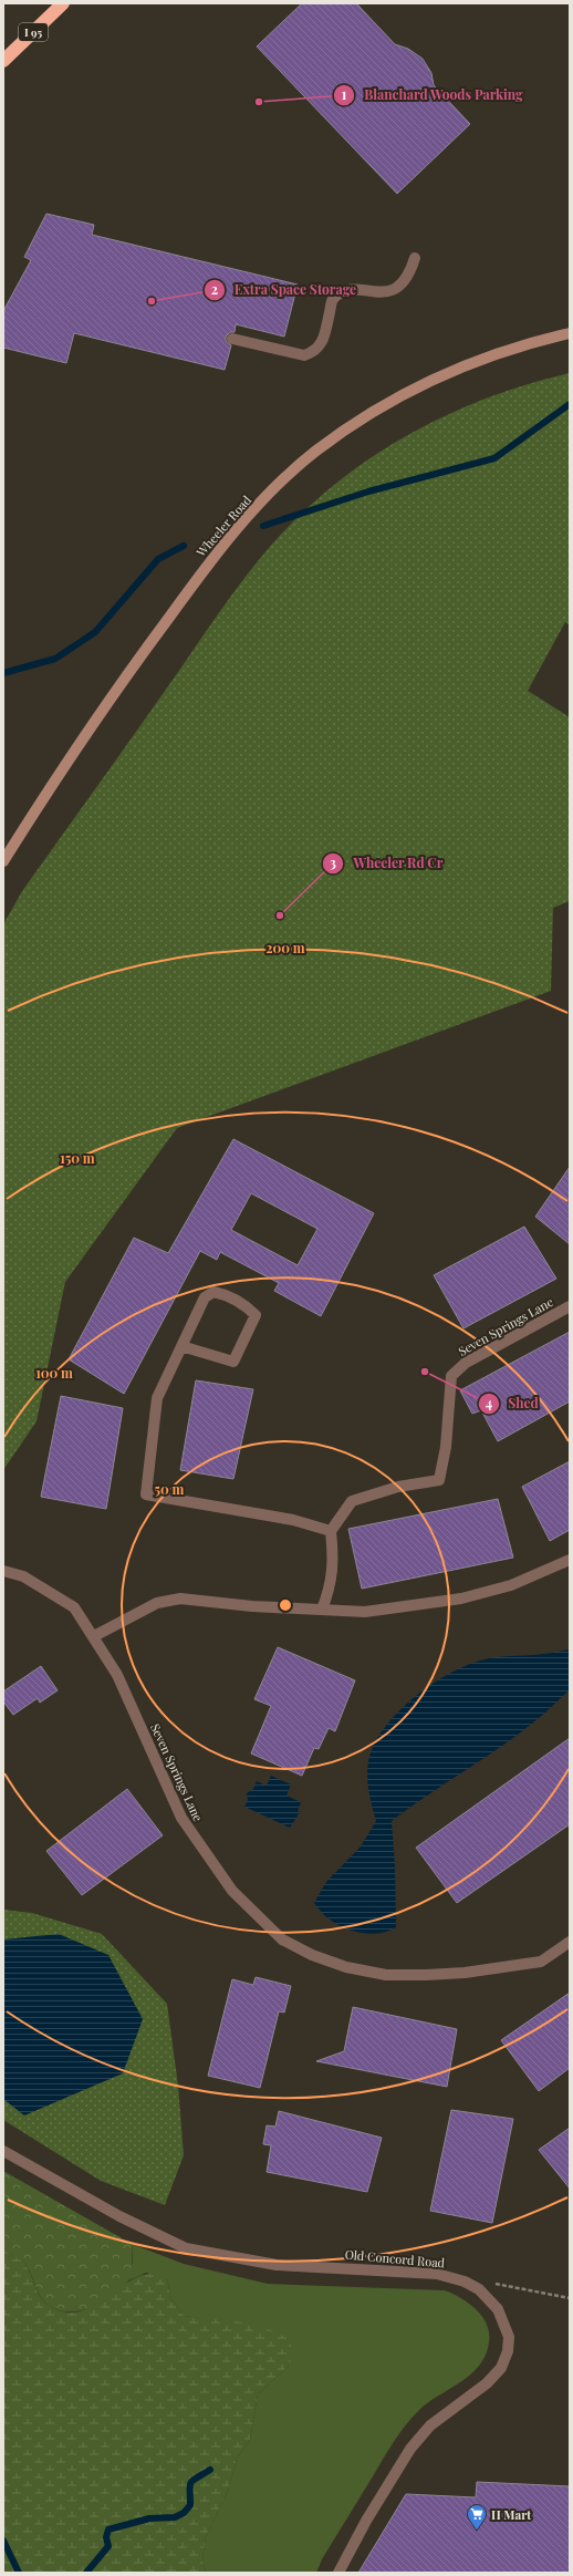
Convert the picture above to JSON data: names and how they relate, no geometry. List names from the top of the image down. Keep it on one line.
{"streets":{"highway":["I 95"],"main road":["Wheeler Road"],"street":["Seven Springs Lane","Old Concord Road"]},"places":{"other":["Blanchard Woods Parking","Extra Space Storage","Wheeler Rd Cr","Shed"],"supermarket":["H Mart"]},"rings":["200 m","150 m","100 m","50 m"]}
